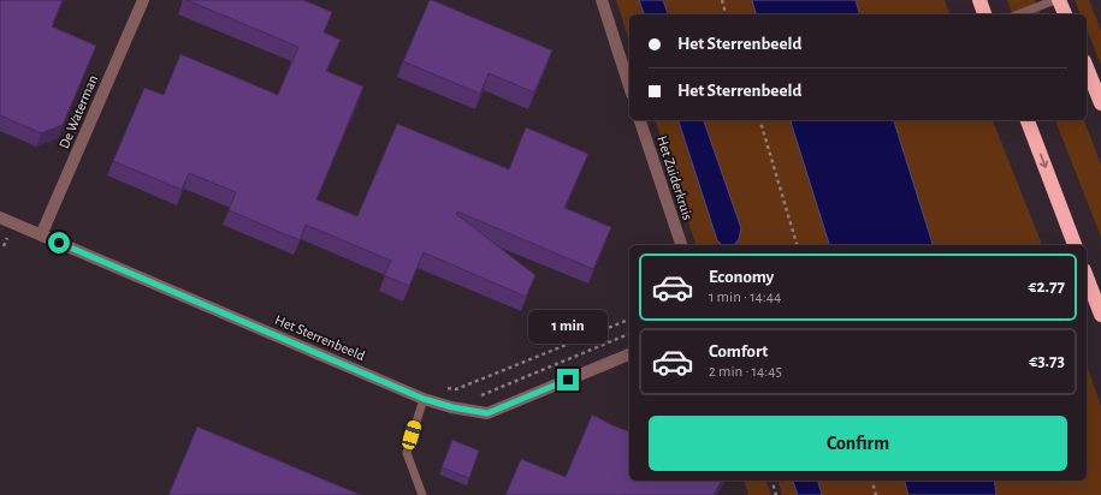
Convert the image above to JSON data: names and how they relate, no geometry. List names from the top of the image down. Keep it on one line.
{"streets":{"street":["De Waterman","Het Zuiderkruis","Het Sterrenbeeld"]},"crossings":[["De Waterman","Het Sterrenbeeld"]],"page":{"banner":["Het Sterrenbeeld","Het Sterrenbeeld"],"list":[{"name":"Economy","note":"1 min · 14:44","value":"€2.77"},{"name":"Comfort","note":"2 min · 14:45","value":"€3.73"}],"bubble":"1 min","buttons":"Confirm"}}
